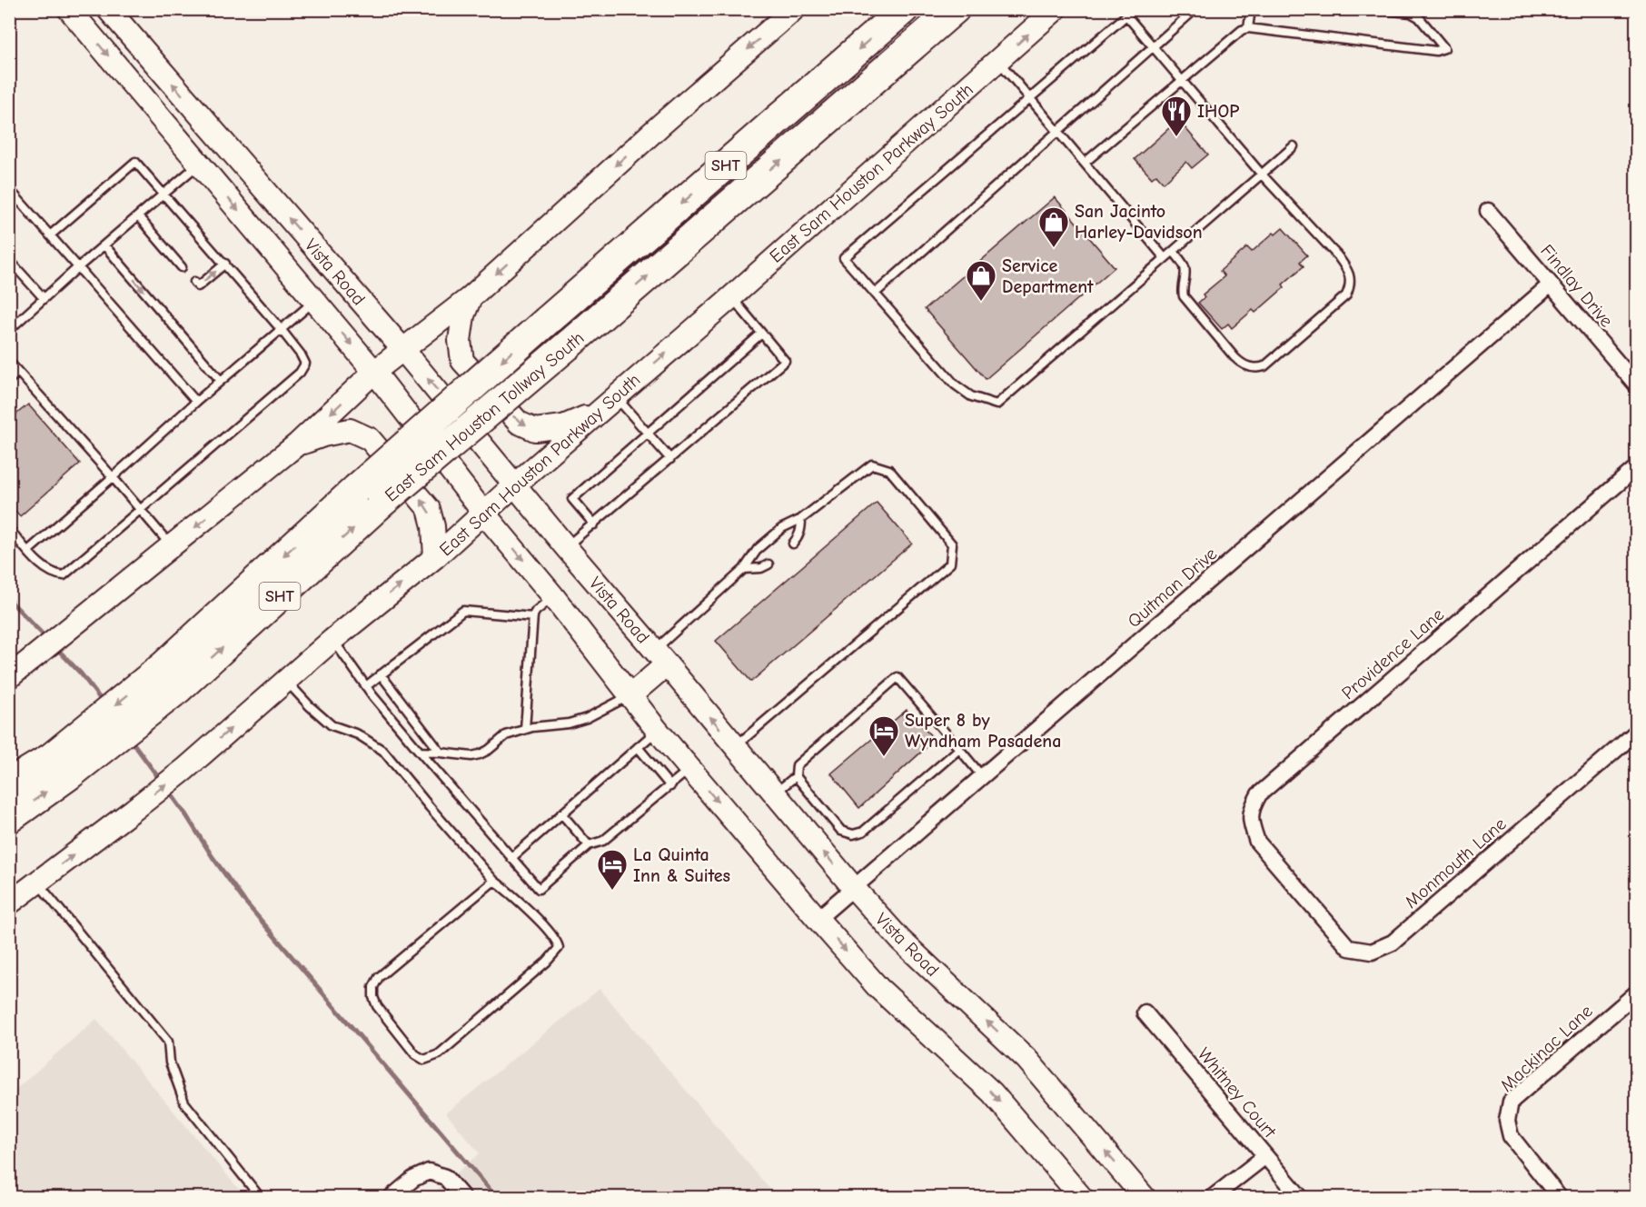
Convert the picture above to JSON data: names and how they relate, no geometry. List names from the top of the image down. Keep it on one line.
{"streets":{"highway":["SHT","East Sam Houston Tollway South"],"street":["East Sam Houston Parkway South","Vista Road","Findlay Drive","Quitman Drive","Providence Lane","Monmouth Lane","Mackinac Lane","Whitney Court"]},"crossings":[["East Sam Houston Parkway South","Vista Road"],["Vista Road","Quitman Drive"],["Findlay Drive","Quitman Drive"],["Providence Lane","Monmouth Lane"]],"places":{"restaurant":["IHOP"],"shop":["San Jacinto Harley-Davidson","Service Department"],"hotel":["Super 8 by Wyndham Pasadena","La Quinta Inn & Suites"]}}
